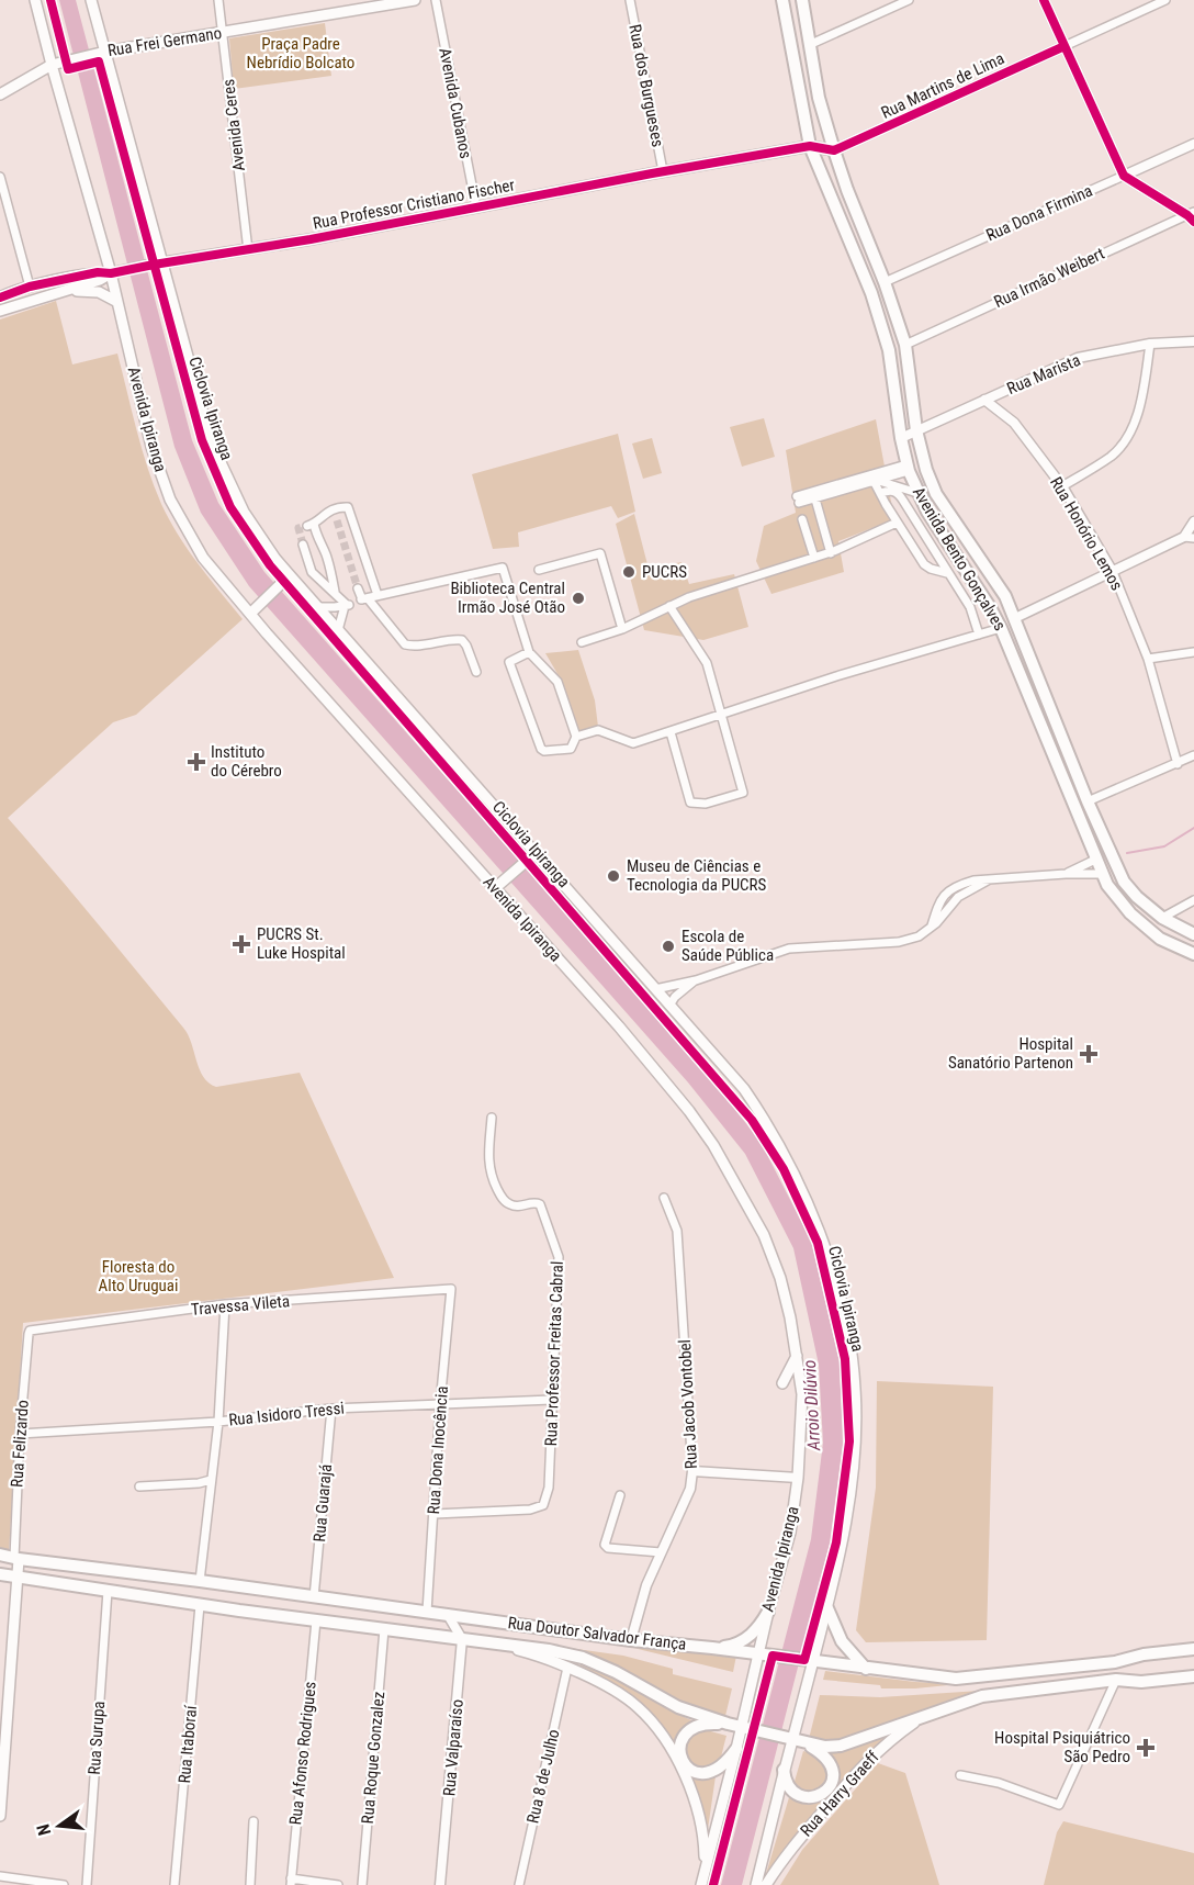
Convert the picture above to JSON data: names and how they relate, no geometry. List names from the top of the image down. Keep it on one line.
{"streets":{"main road":["Rua Frei Germano","Rua Professor Cristiano Fischer","Avenida Ipiranga","Avenida Bento Gonçalves","Rua Felizardo","Rua Doutor Salvador França","Rua Harry Graeff"],"street":["Rua dos Burgueses","Rua Martins de Lima","Avenida Cubanos","Avenida Ceres","Rua Dona Firmina","Rua Irmão Weibert","Rua Marista","Rua Honório Lemos","Travessa Vileta","Rua Professor Freitas Cabral","Rua Jacob Vontobel","Rua Isidoro Tressi","Rua Dona Inocência","Rua Guarajá","Rua Surupa","Rua Itaboraí","Rua Valparaíso","Rua Afonso Rodrigues","Rua Roque Gonzalez","Rua 8 de Julho"],"cycle path":["Ciclovia Ipiranga"]},"crossings":[["Rua Frei Germano","Avenida Ceres"],["Rua Frei Germano","Avenida Ipiranga"],["Rua dos Burgueses","Rua Professor Cristiano Fischer"],["Rua Martins de Lima","Rua Professor Cristiano Fischer"],["Rua Martins de Lima","Avenida Bento Gonçalves"],["Avenida Cubanos","Rua Professor Cristiano Fischer"],["Avenida Ceres","Rua Professor Cristiano Fischer"],["Rua Professor Cristiano Fischer","Avenida Ipiranga"],["Rua Professor Cristiano Fischer","Avenida Bento Gonçalves"],["Rua Dona Firmina","Avenida Bento Gonçalves"],["Rua Irmão Weibert","Avenida Bento Gonçalves"],["Rua Marista","Rua Honório Lemos"],["Rua Marista","Avenida Bento Gonçalves"],["Avenida Ipiranga","Rua Doutor Salvador França"],["Travessa Vileta","Rua Felizardo"],["Travessa Vileta","Rua Dona Inocência"],["Rua Professor Freitas Cabral","Rua Isidoro Tressi"],["Rua Professor Freitas Cabral","Rua Dona Inocência"],["Rua Jacob Vontobel","Rua Doutor Salvador França"],["Rua Isidoro Tressi","Rua Felizardo"],["Rua Isidoro Tressi","Rua Dona Inocência"],["Rua Isidoro Tressi","Rua Guarajá"],["Rua Felizardo","Rua Doutor Salvador França"],["Rua Dona Inocência","Rua Doutor Salvador França"],["Rua Guarajá","Rua Doutor Salvador França"],["Rua Doutor Salvador França","Rua Surupa"],["Rua Doutor Salvador França","Rua Itaboraí"],["Rua Doutor Salvador França","Rua Valparaíso"],["Rua Doutor Salvador França","Rua Afonso Rodrigues"],["Rua Doutor Salvador França","Rua Roque Gonzalez"],["Rua Doutor Salvador França","Rua 8 de Julho"],["Rua Doutor Salvador França","Rua Harry Graeff"]],"water":["Arroio Dilúvio"],"parks":["Praça Padre Nebrídio Bolcato","Floresta do Alto Uruguai"],"places":{"other":["PUCRS","Biblioteca Central Irmão José Otão","Museu de Ciências e Tecnologia da PUCRS","Escola de Saúde Pública"],"health":["Instituto do Cérebro","PUCRS St. Luke Hospital","Hospital Sanatório Partenon","Hospital Psiquiátrico São Pedro"]},"north":"left"}
